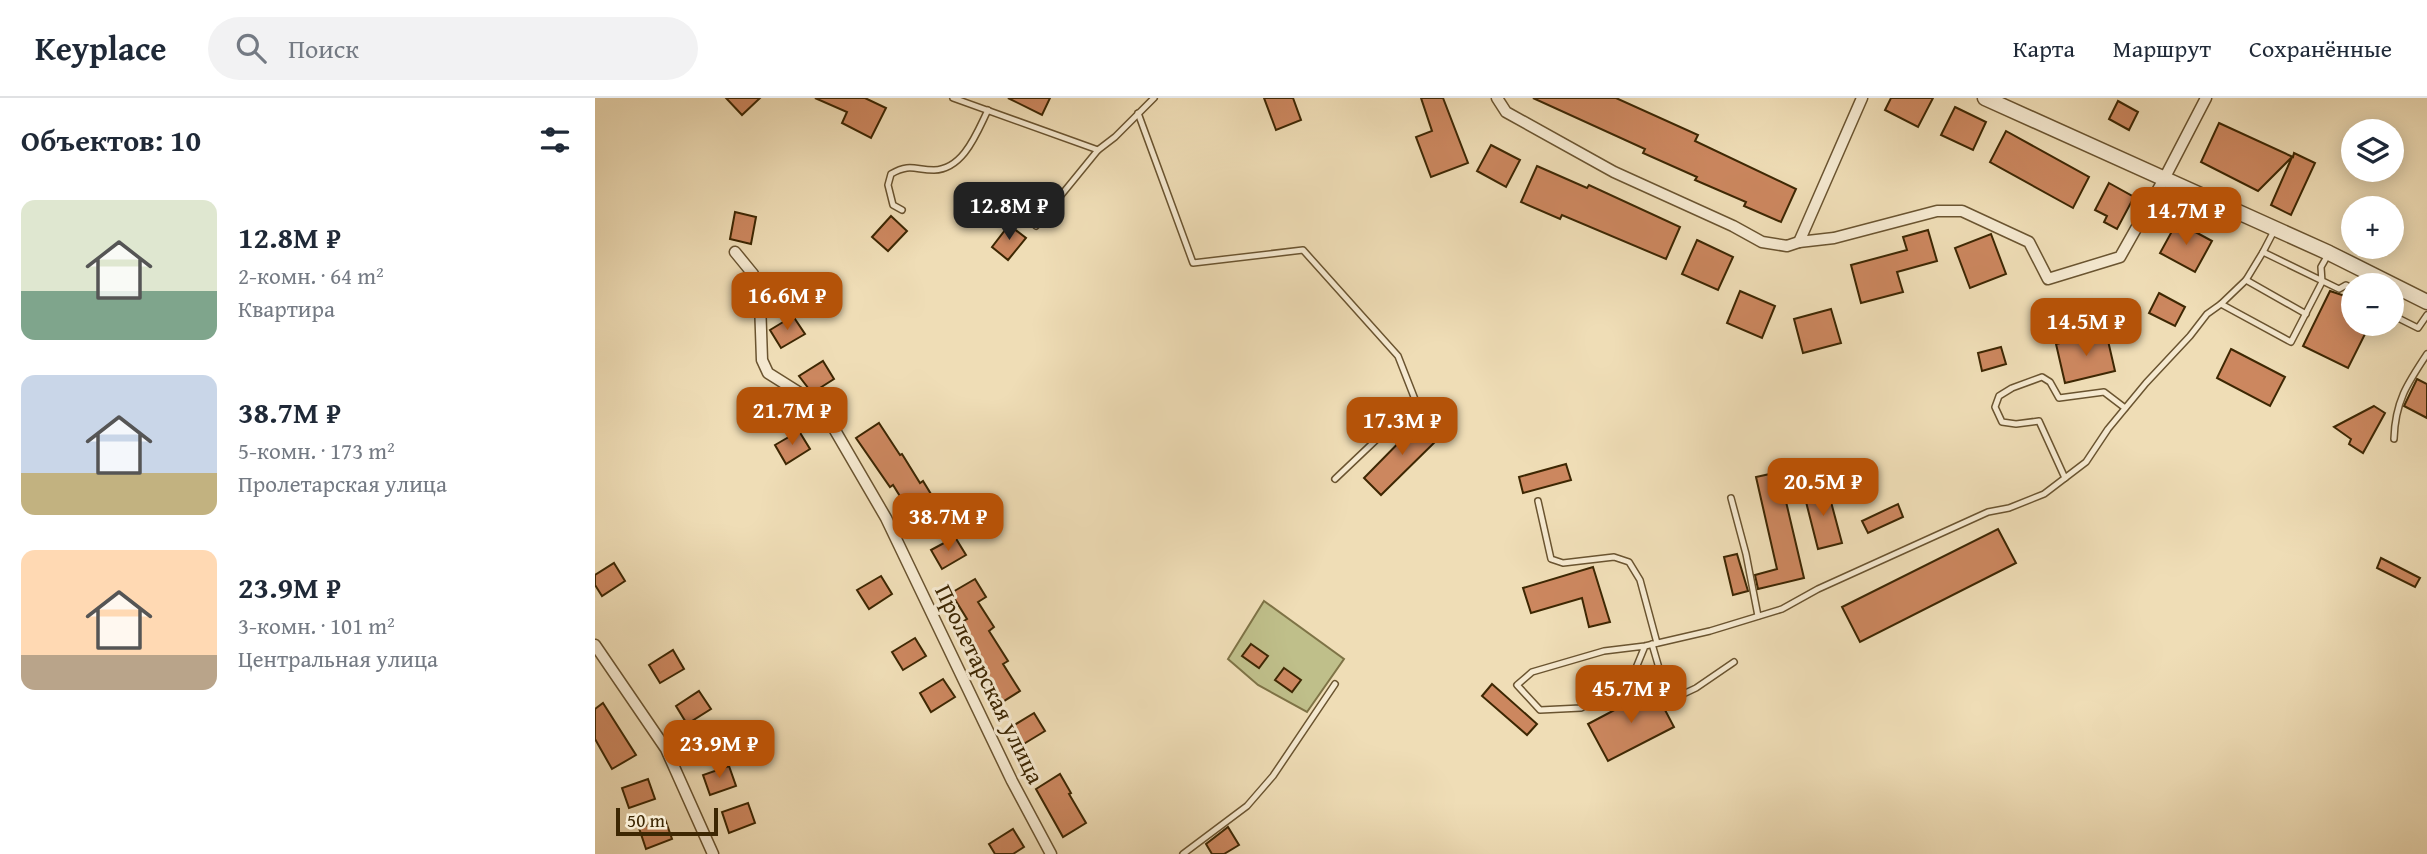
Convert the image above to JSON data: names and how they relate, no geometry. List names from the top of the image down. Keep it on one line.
{"streets":{"street":["Пролетарская улица"]},"scale_bar":"50 m","page":{"header":"Keyplace","search":"Поиск","nav":["Карта","Маршрут","Сохранённые"],"heading":"Объектов: 10","map_buttons":["+","−"],"list":[{"name":"12.8M ₽","note":"2-комн. · 64 m² · Квартира"},{"name":"38.7M ₽","note":"5-комн. · 173 m² · Пролетарская улица"},{"name":"23.9M ₽","note":"3-комн. · 101 m² · Центральная улица"}],"price":["12.8M ₽","14.7M ₽","16.6M ₽","14.5M ₽","21.7M ₽","17.3M ₽","20.5M ₽","38.7M ₽","45.7M ₽","23.9M ₽"],"scale":"50 m"}}
